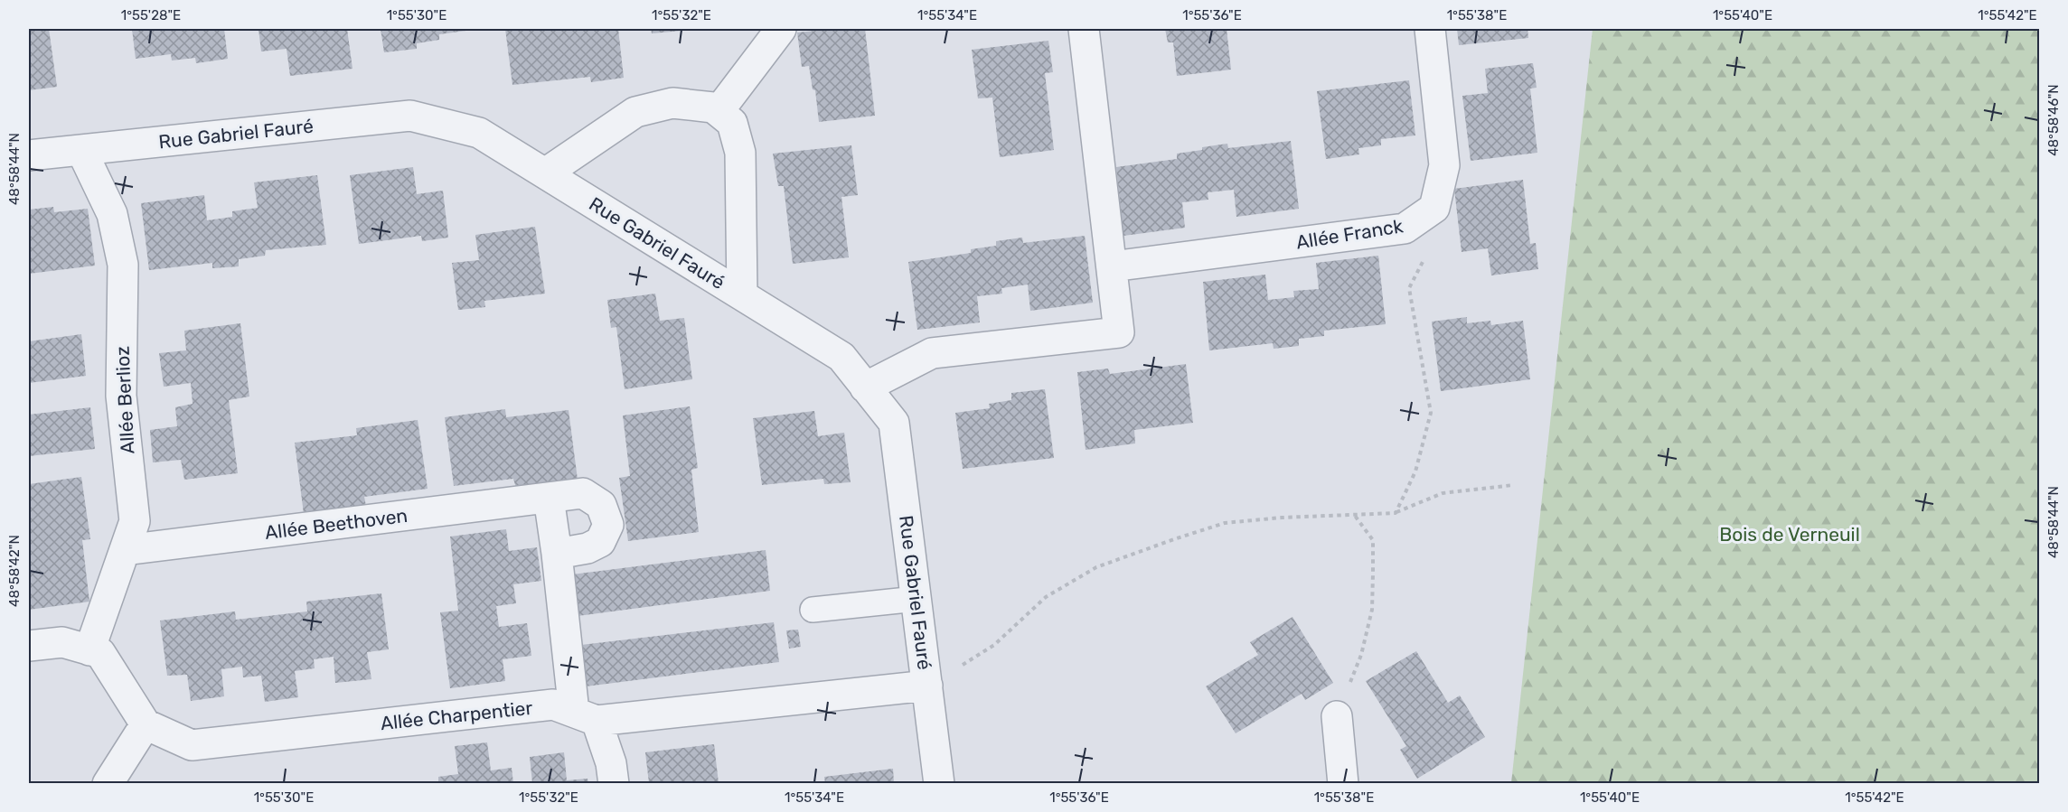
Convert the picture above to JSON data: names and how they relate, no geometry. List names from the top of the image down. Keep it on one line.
{"streets":{"street":["Rue Gabriel Fauré","Allée Franck","Allée Berlioz","Allée Beethoven","Allée Charpentier"]},"crossings":[["Rue Gabriel Fauré","Allée Berlioz"],["Rue Gabriel Fauré","Allée Charpentier"],["Allée Berlioz","Allée Beethoven"]],"parks":["Bois de Verneuil"],"coordinates":["1°55'28\"E","1°55'30\"E","1°55'32\"E","1°55'34\"E","1°55'36\"E","1°55'38\"E","1°55'40\"E","1°55'42\"E","48°58'46\"N","48°58'44\"N","48°58'42\"N"]}
